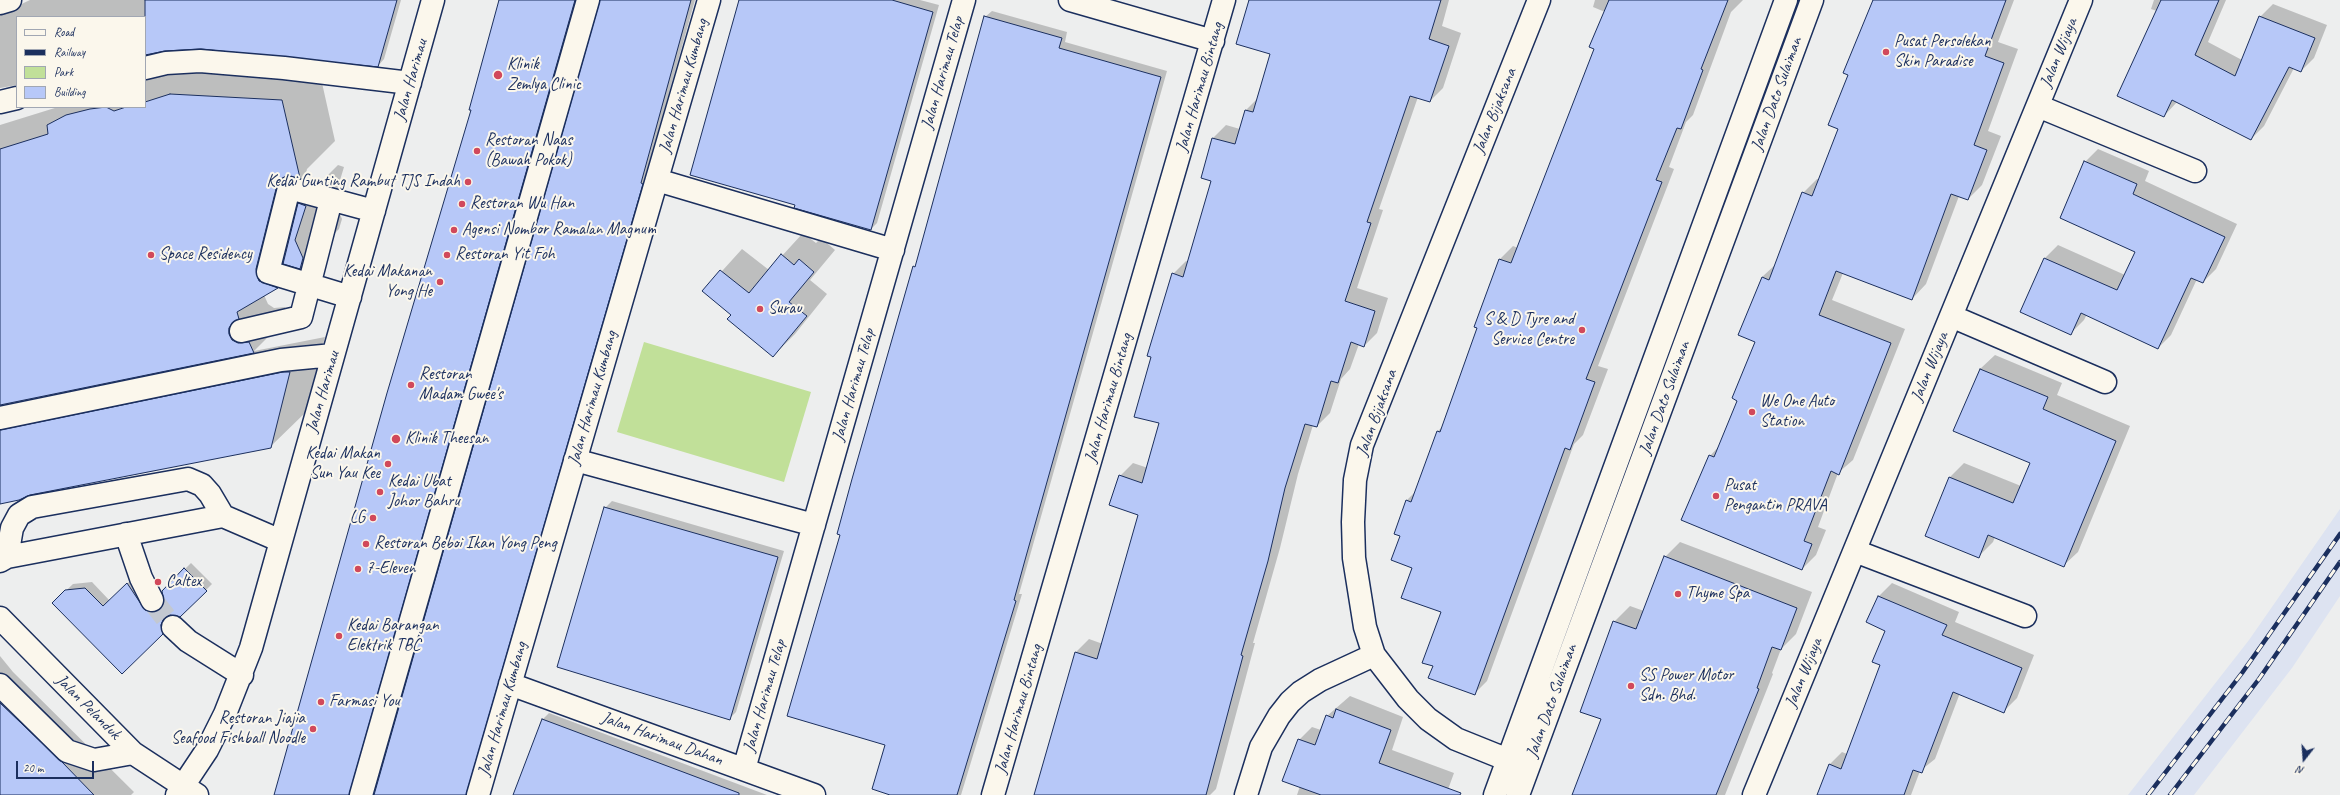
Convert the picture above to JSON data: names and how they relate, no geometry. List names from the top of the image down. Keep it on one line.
{"streets":{"street":["Jalan Wijaya","Jalan Harimau Telap","Jalan Harimau","Jalan Harimau Kumbang","Jalan Harimau Bintang","Jalan Dato Sulaiman","Jalan Bijaksana","Jalan Pelanduk","Jalan Harimau Dahan"]},"crossings":[["Jalan Harimau Telap","Jalan Harimau Dahan"],["Jalan Harimau","Jalan Pelanduk"],["Jalan Harimau Kumbang","Jalan Harimau Dahan"],["Jalan Dato Sulaiman","Jalan Bijaksana"]],"places":["Pusat Persolekan Skin Paradise","Klinik Zemlya Clinic","Restoran Naas (Bawah Pokok)","Kedai Gunting Rambut TJS Indah","Restoran Wu Han","Agensi Nombor Ramalan Magnum","Space Residency","Restoran Yit Foh","Kedai Makanan Yong He","Surau","S & D Tyre and Service Centre","Restoran Madam Gwee's","We One Auto Station","Klinik Theesan","Kedai Makan Sun Yau Kee","Kedai Ubat Johor Bahru","Pusat Pengantin PRAVA","LG","Restoran Beboi Ikan Yong Peng","7-Eleven","Caltex","Thyme Spa","Kedai Barangan Elektrik TBC","SS Power Motor Sdn. Bhd.","Farmasi You","Restoran Jiajia Seafood Fishball Noodle"],"legend":["Road","Railway","Park","Building"],"scale_bar":"20 m","north":"bottom"}
